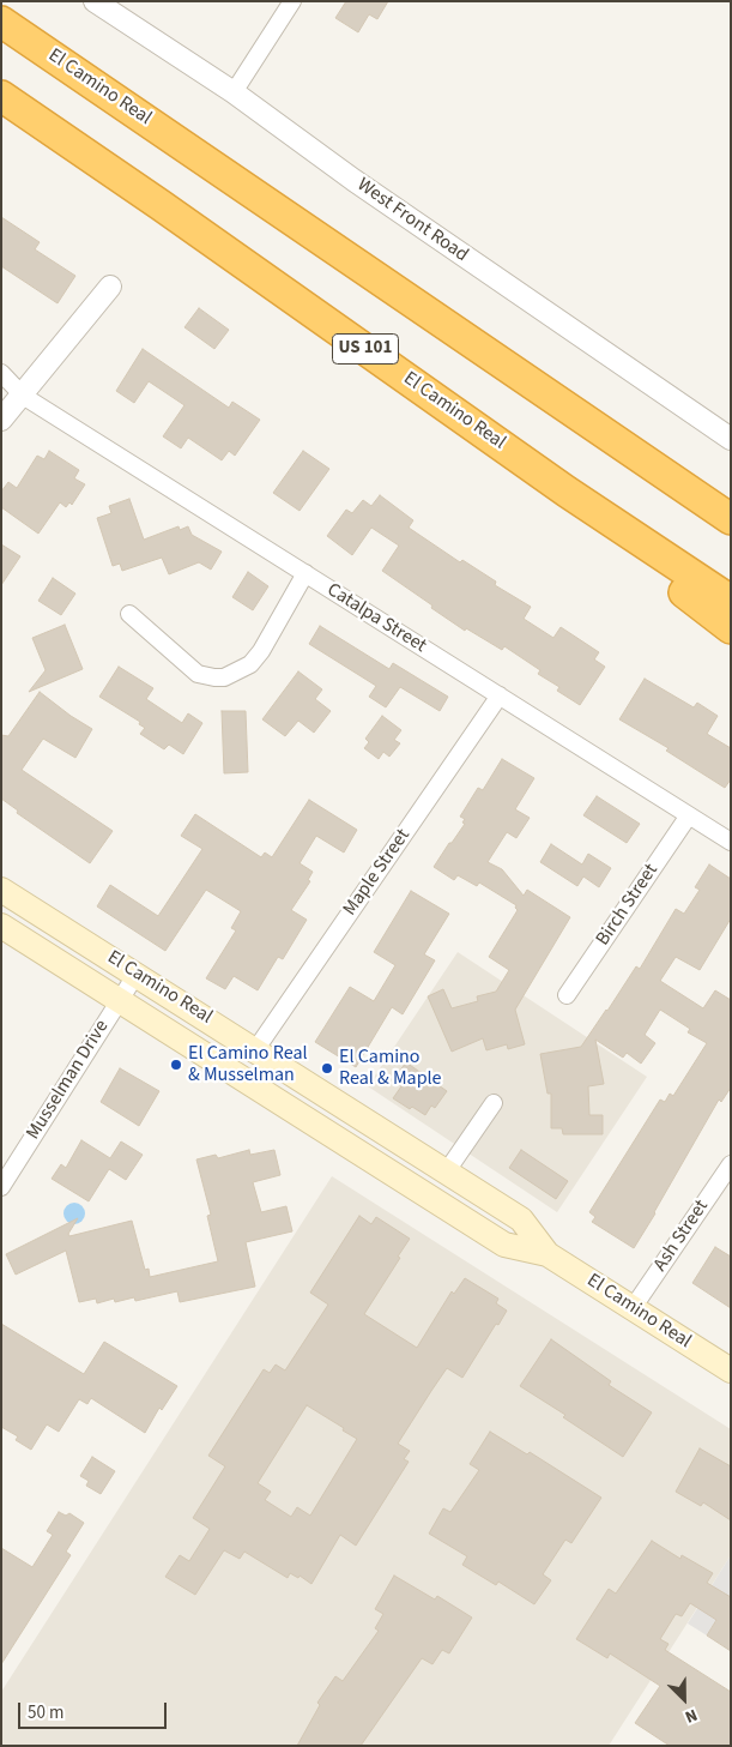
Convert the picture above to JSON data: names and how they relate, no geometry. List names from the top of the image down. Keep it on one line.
{"streets":{"highway":["El Camino Real","US 101"],"street":["West Front Road","Catalpa Street","Maple Street","Birch Street","Musselman Drive","Ash Street"]},"crossings":[["El Camino Real","Maple Street"],["El Camino Real","Musselman Drive"],["El Camino Real","Ash Street"],["Catalpa Street","Maple Street"],["Catalpa Street","Birch Street"]],"places":["El Camino Real & Musselman","El Camino Real & Maple"],"scale_bar":"50 m","north":"bottom right"}
